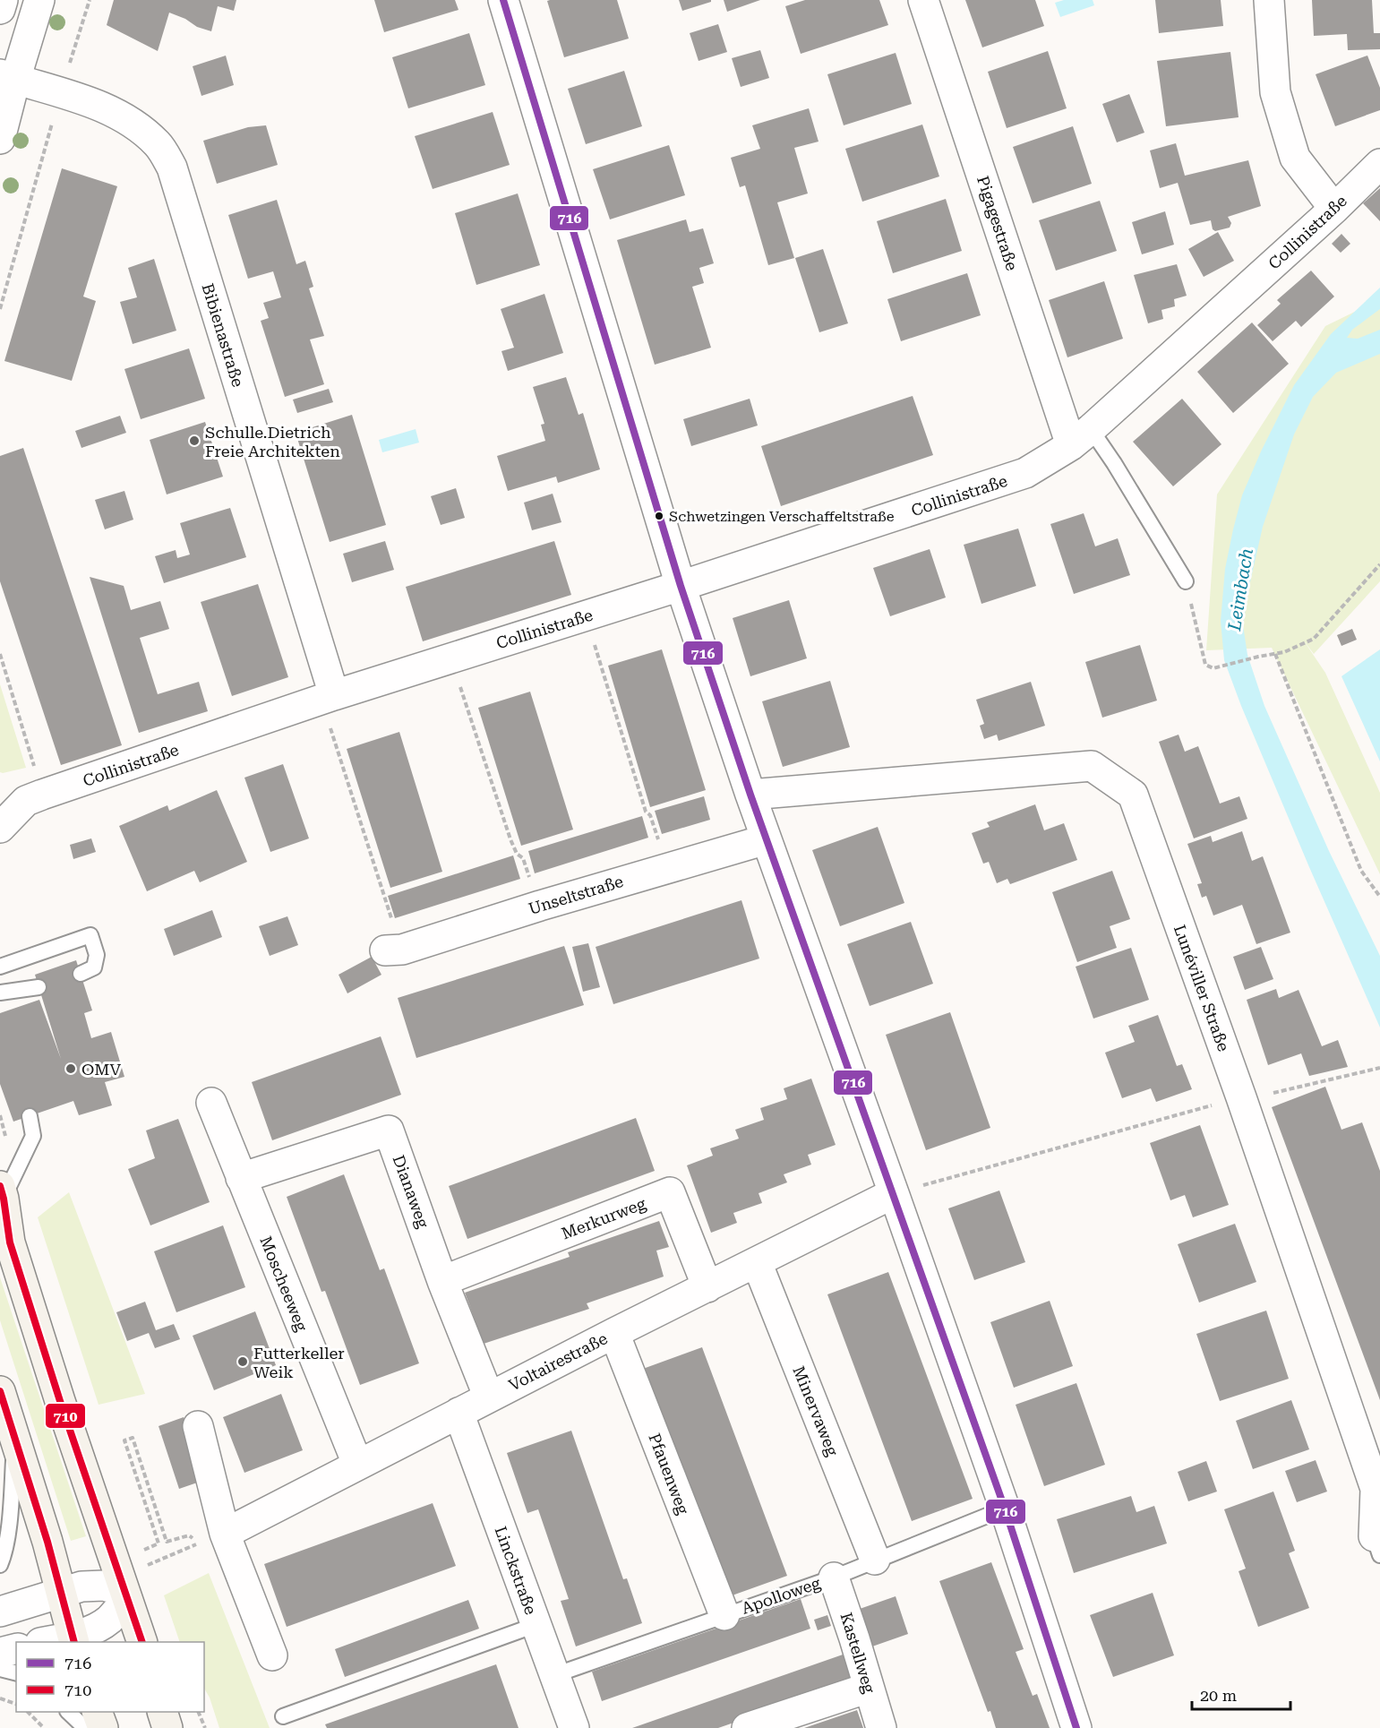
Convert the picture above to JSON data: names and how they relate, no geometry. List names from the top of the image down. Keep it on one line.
{"streets":{"street":["Pigagestraße","Collinistraße","Bibienastraße","Unseltstraße","Lunéviller Straße","Dianaweg","Merkurweg","Moscheeweg","Voltairestraße","Minervaweg","Pfauenweg","Linckstraße","Kastellweg"],"lane":["Apolloweg"]},"crossings":[["Pigagestraße","Collinistraße"],["Collinistraße","Bibienastraße"],["Dianaweg","Merkurweg"],["Dianaweg","Moscheeweg"],["Dianaweg","Voltairestraße"],["Merkurweg","Voltairestraße"],["Moscheeweg","Voltairestraße"],["Voltairestraße","Minervaweg"],["Voltairestraße","Pfauenweg"],["Voltairestraße","Linckstraße"],["Minervaweg","Apolloweg"],["Pfauenweg","Apolloweg"],["Linckstraße","Apolloweg"],["Apolloweg","Kastellweg"]],"water":["Leimbach"],"places":["Schulle.Dietrich Freie Architekten","Schwetzingen Verschaffeltstraße","OMV","Futterkeller Weik"],"lines":["transit line 716","transit line 710"],"legend":["716","710"],"scale_bar":"20 m"}
